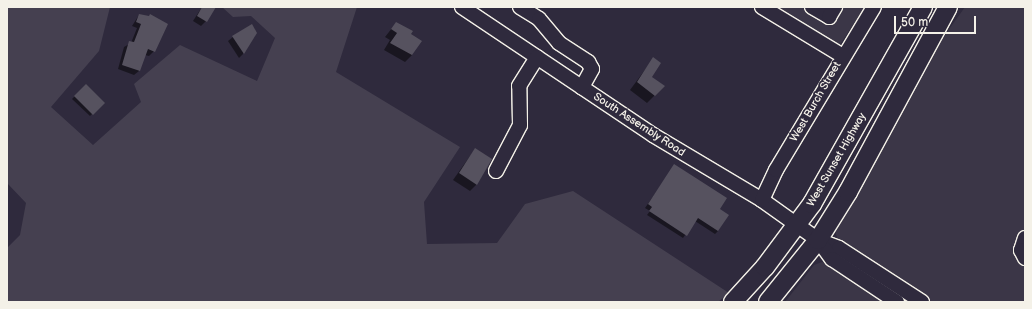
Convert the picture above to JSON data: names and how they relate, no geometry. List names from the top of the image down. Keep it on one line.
{"streets":{"main road":["West Sunset Highway"],"street":["West Burch Street","South Assembly Road"]},"crossings":[["West Burch Street","South Assembly Road"],["South Assembly Road","West Sunset Highway"]],"scale_bar":"50 m"}
